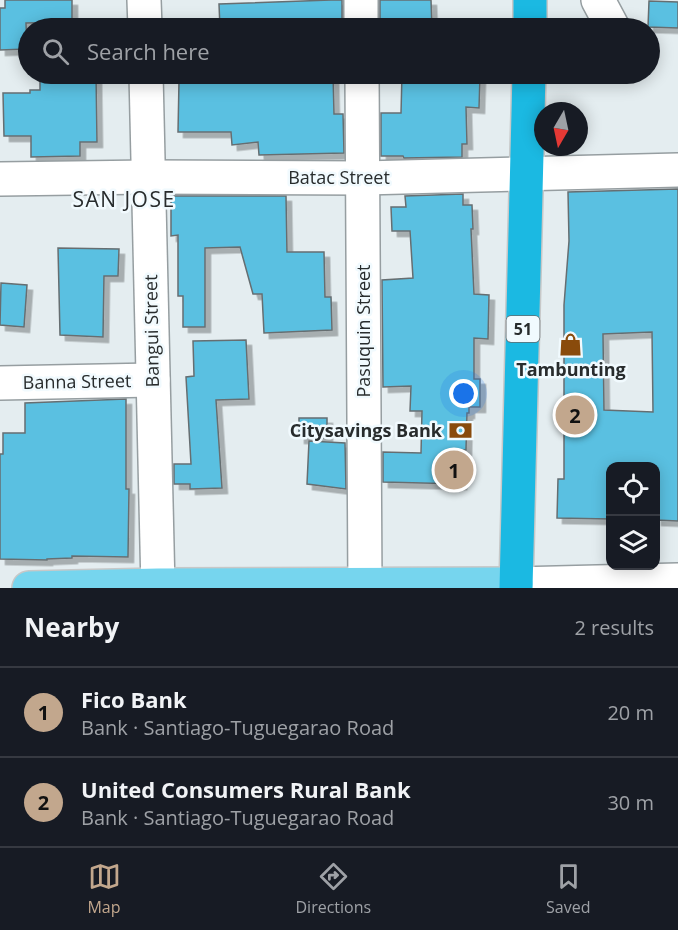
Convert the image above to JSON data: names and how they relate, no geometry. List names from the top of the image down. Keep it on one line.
{"streets":{"highway":["51"],"street":["Batac Street","Bangui Street","Pasuquin Street","Banna Street"]},"crossings":[["Batac Street","51"],["Batac Street","Bangui Street"],["Batac Street","Pasuquin Street"],["Bangui Street","Banna Street"]],"districts":["SAN JOSE"],"places":{"shop":["Tambunting"],"bank":["Citysavings Bank"]},"north":"bottom","page":{"search":"Search here","pins":["2","1"],"heading":["Nearby","2 results"],"list":[{"mark":"1","name":"Fico Bank","note":"Bank · Santiago-Tuguegarao Road","value":"20 m"},{"mark":"2","name":"United Consumers Rural Bank","note":"Bank · Santiago-Tuguegarao Road","value":"30 m"}],"nav":["Map","Directions","Saved"]}}
